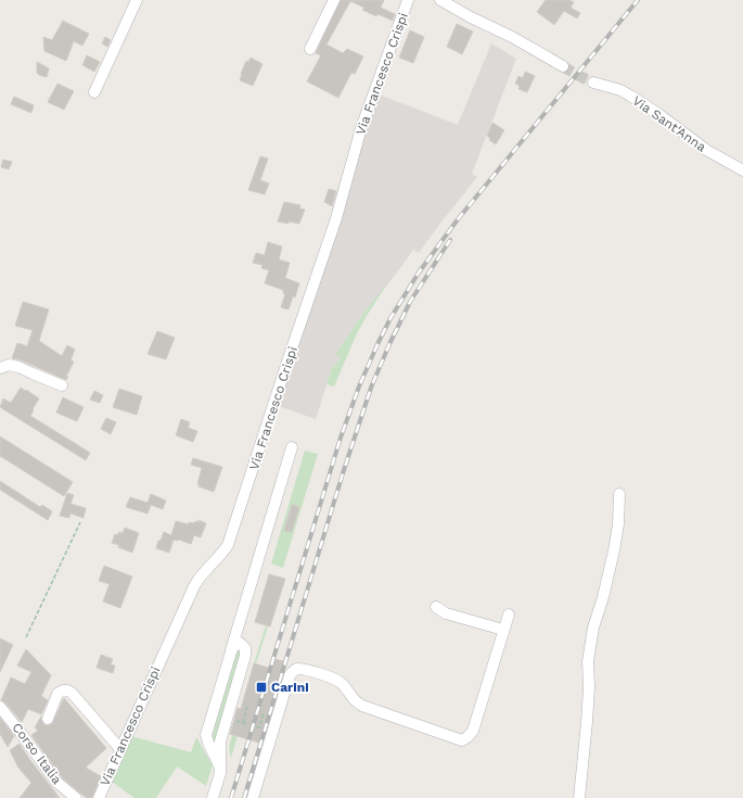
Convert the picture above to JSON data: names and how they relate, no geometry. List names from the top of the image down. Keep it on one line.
{"streets":{"street":["Via Francesco Crispi","Via Sant'Anna","Corso Italia"]},"places":{"transit":["Carini"]}}
